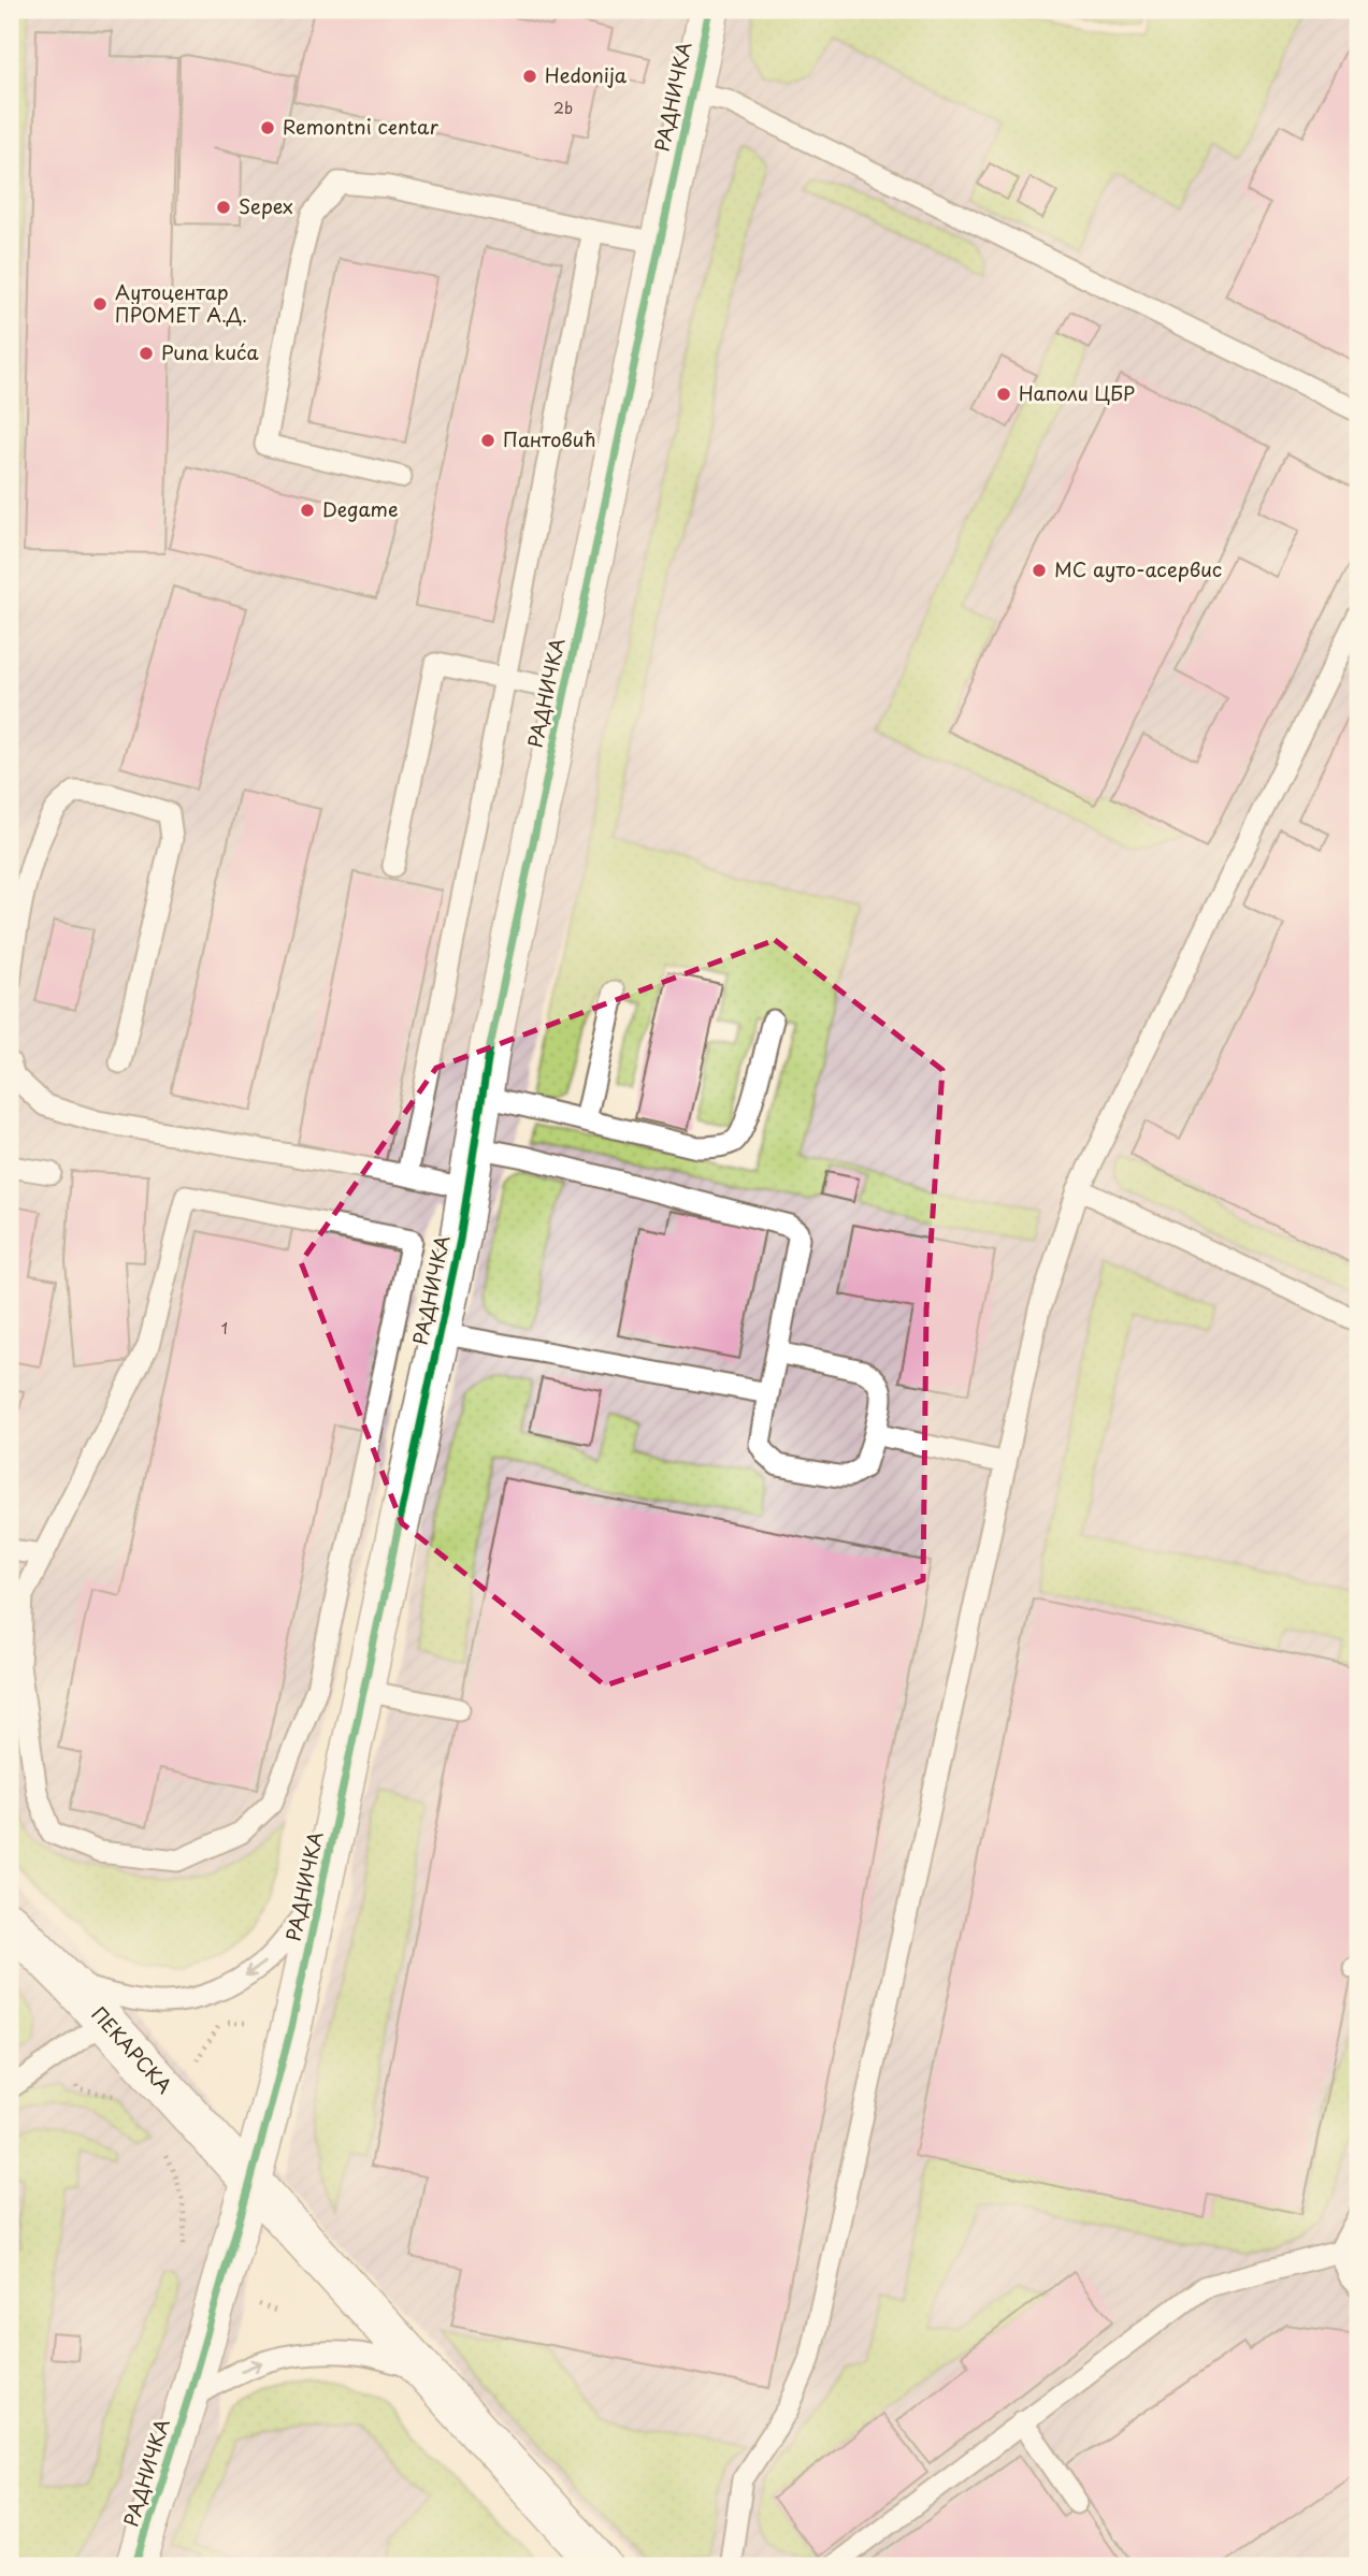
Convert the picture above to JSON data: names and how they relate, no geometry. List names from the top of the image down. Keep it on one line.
{"streets":{"street":["РАДНИЧКА","ПЕКАРСКА"]},"crossings":[["РАДНИЧКА","ПЕКАРСКА"]],"places":["Hedonija","Remontni centar","Sepex","Аутоцентар ПРОМЕТ А.Д.","Puna kuća","Наполи ЦБР","Пантовић","Degame","МС ауто-асервис"],"house_numbers":["2b","1"]}
